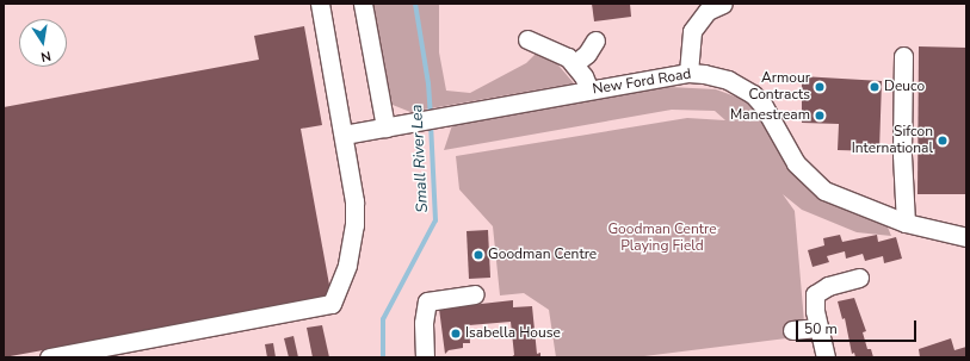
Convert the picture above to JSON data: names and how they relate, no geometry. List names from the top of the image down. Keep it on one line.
{"streets":{"street":["New Ford Road"]},"water":["Small River Lea"],"parks":["Goodman Centre Playing Field"],"places":["Armour Contracts","Deuco","Manestream","Sifcon International","Goodman Centre","Isabella House"],"scale_bar":"50 m","north":"bottom"}
